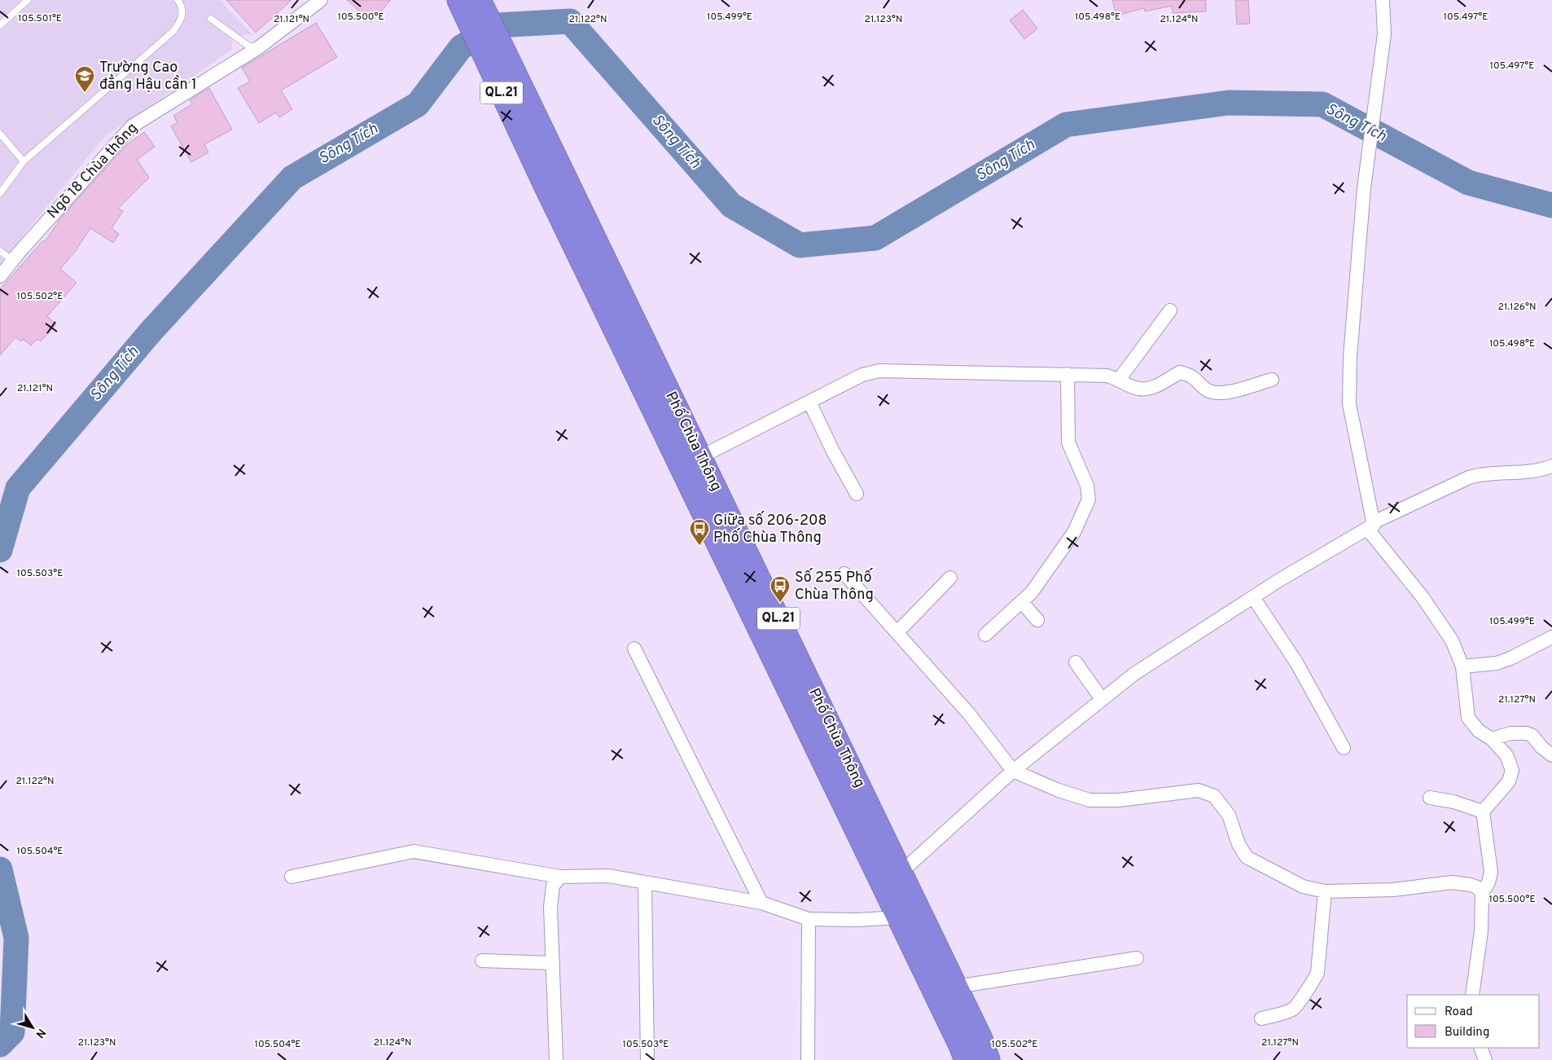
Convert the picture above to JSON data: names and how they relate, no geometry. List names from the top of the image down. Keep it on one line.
{"streets":{"highway":["QL.21","Phố Chùa Thông"],"street":["Ngõ 18 Chùa thông"]},"water":["Sông Tích"],"places":{"school or university":["Trường Cao đẳng Hậu cần 1"],"bus stop":["Giữa số 206-208 Phố Chùa Thông","Số 255 Phố Chùa Thông"]},"legend":["Road","Building"],"north":"bottom right","coordinates":["105.500°E","105.499°E","105.498°E","105.497°E","105.501°E","21.121°N","21.122°N","21.123°N","21.124°N","105.502°E","21.126°N","105.503°E","21.127°N","105.504°E"]}
